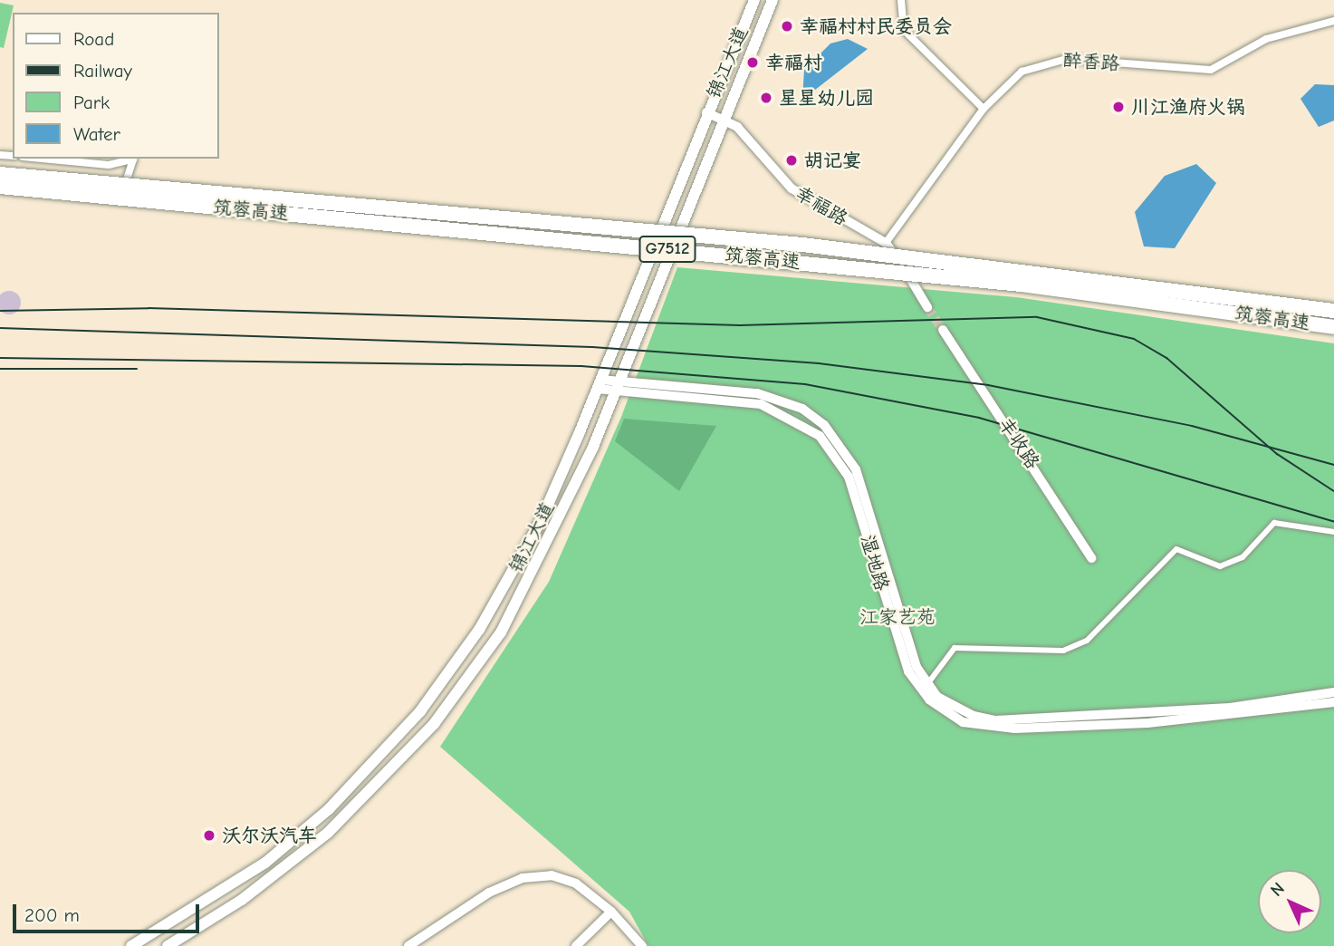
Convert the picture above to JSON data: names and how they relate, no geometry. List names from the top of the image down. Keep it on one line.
{"streets":{"highway":["筑蓉高速","G7512"],"main road":["锦江大道"],"street":["醉香路","幸福路","丰收路","湿地路"]},"crossings":[["醉香路","幸福路"],["锦江大道","幸福路"],["锦江大道","湿地路"]],"parks":["江家艺苑"],"places":["幸福村村民委员会","幸福村","星星幼儿园","川江渔府火锅","胡记宴","沃尔沃汽车"],"legend":["Road","Railway","Park","Water"],"scale_bar":"200 m","north":"top left"}
